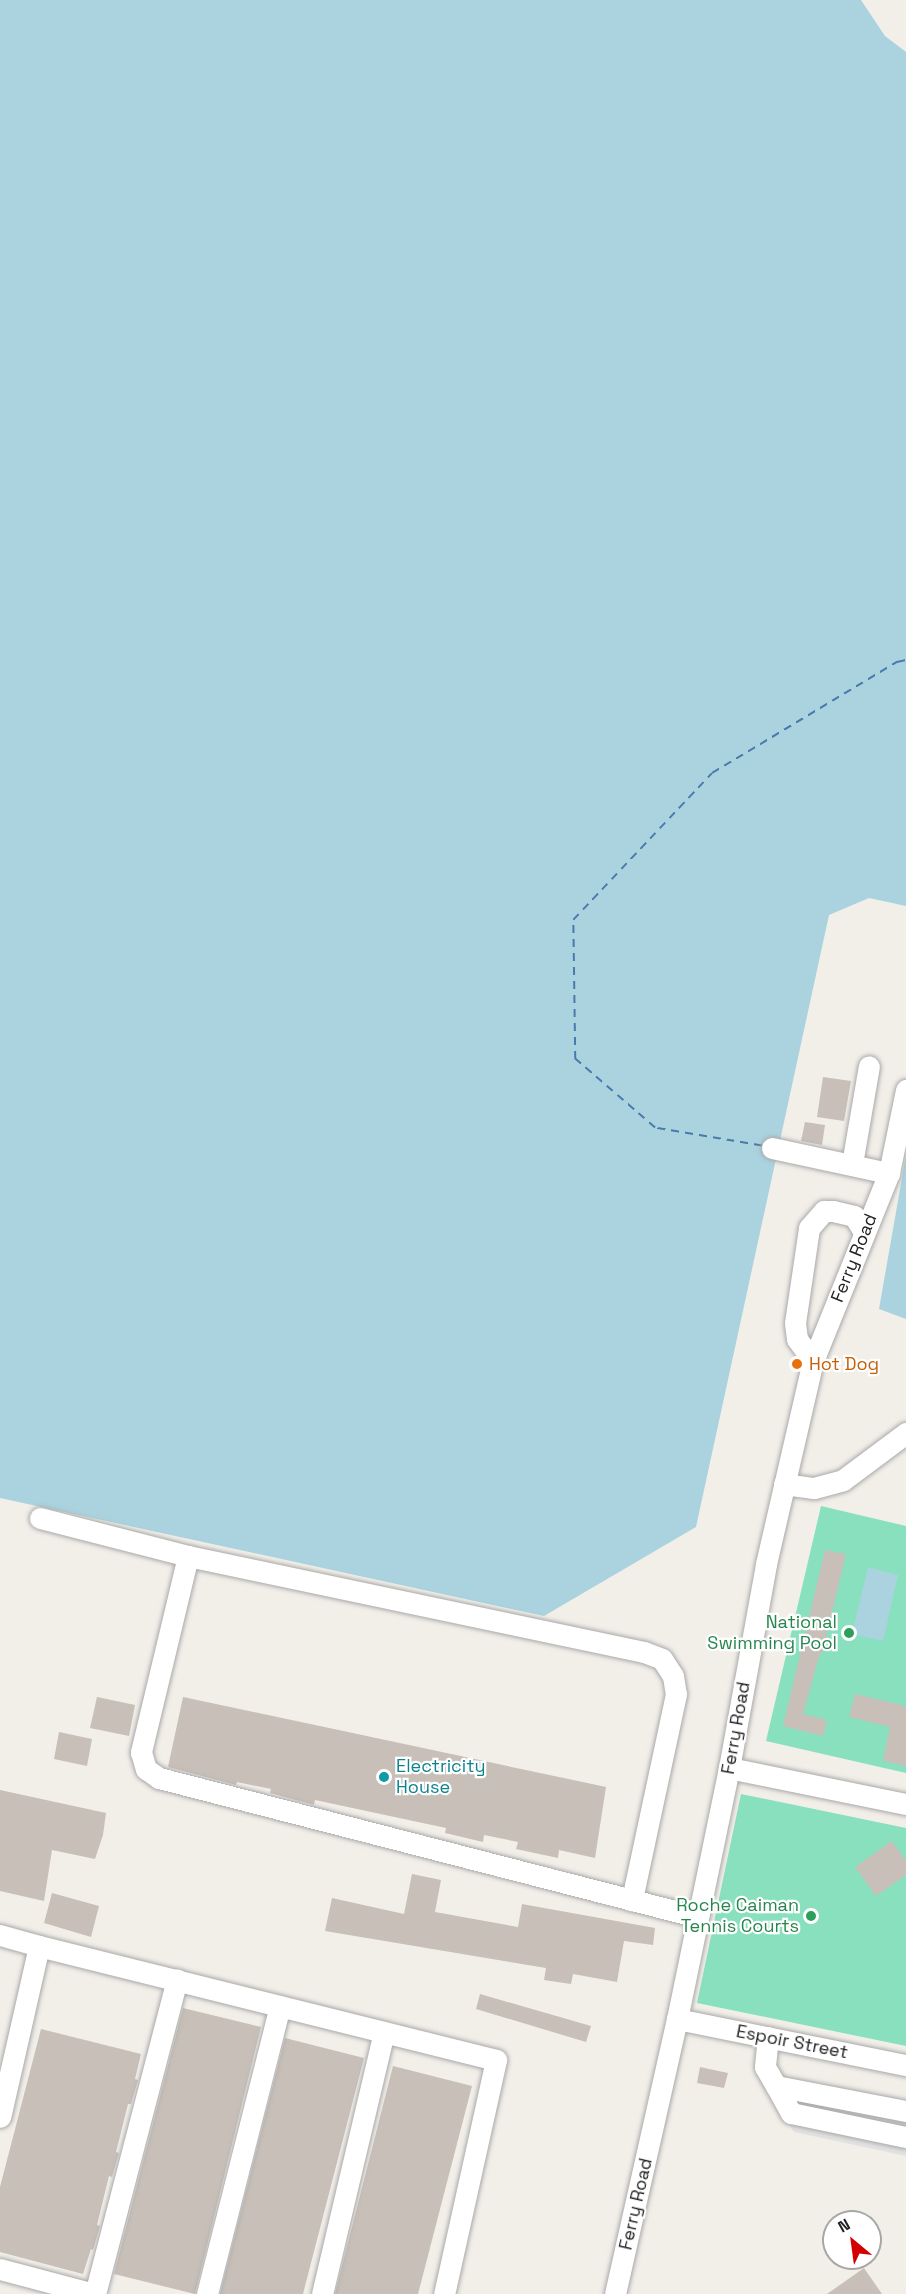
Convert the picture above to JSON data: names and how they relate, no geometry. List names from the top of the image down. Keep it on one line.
{"streets":{"street":["Ferry Road","Espoir Street"]},"crossings":[["Ferry Road","Espoir Street"]],"places":["Hot Dog","National Swimming Pool","Electricity House","Roche Caiman Tennis Courts"],"north":"top left"}
